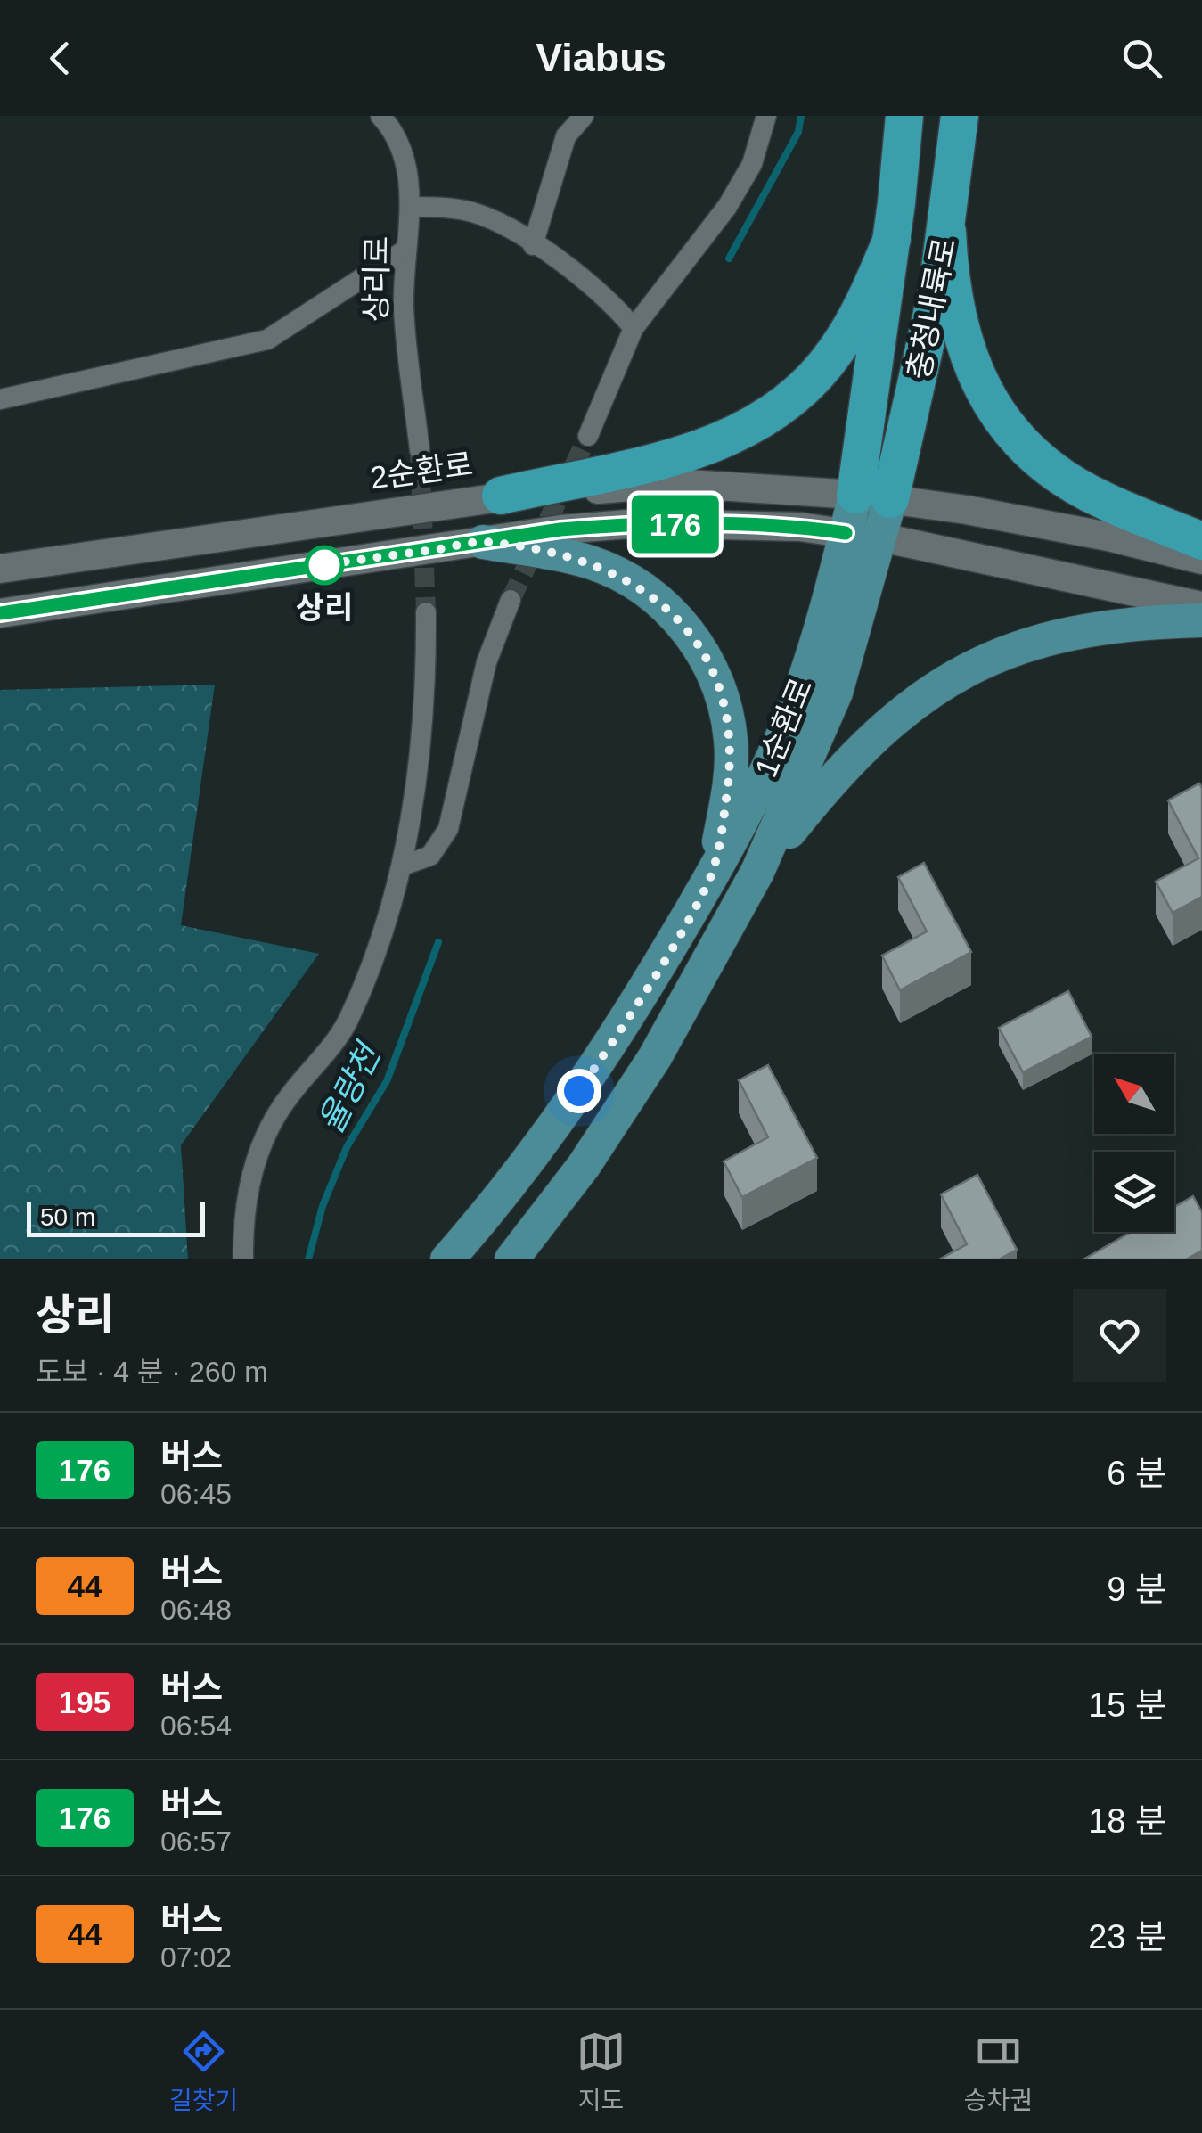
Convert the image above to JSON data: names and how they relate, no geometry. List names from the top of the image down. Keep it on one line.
{"streets":{"highway":["충청내륙로"],"main road":["1순환로"],"street":["상리로","2순환로"]},"crossings":[["충청내륙로","2순환로"],["충청내륙로","1순환로"],["2순환로","1순환로"]],"water":["율량천"],"places":["상리"],"lines":["bus line 176"],"scale_bar":"50 m","north":"top left","page":{"header":"Viabus","on_map":"176","scale":"50 m","heading":["상리","도보 · 4 분 · 260 m"],"list":[{"mark":"176","name":"버스","note":"06:45","value":"6 분"},{"mark":"44","name":"버스","note":"06:48","value":"9 분"},{"mark":"195","name":"버스","note":"06:54","value":"15 분"},{"mark":"176","name":"버스","note":"06:57","value":"18 분"},{"mark":"44","name":"버스","note":"07:02","value":"23 분"}],"tabs":["길찾기","지도","승차권"]}}
